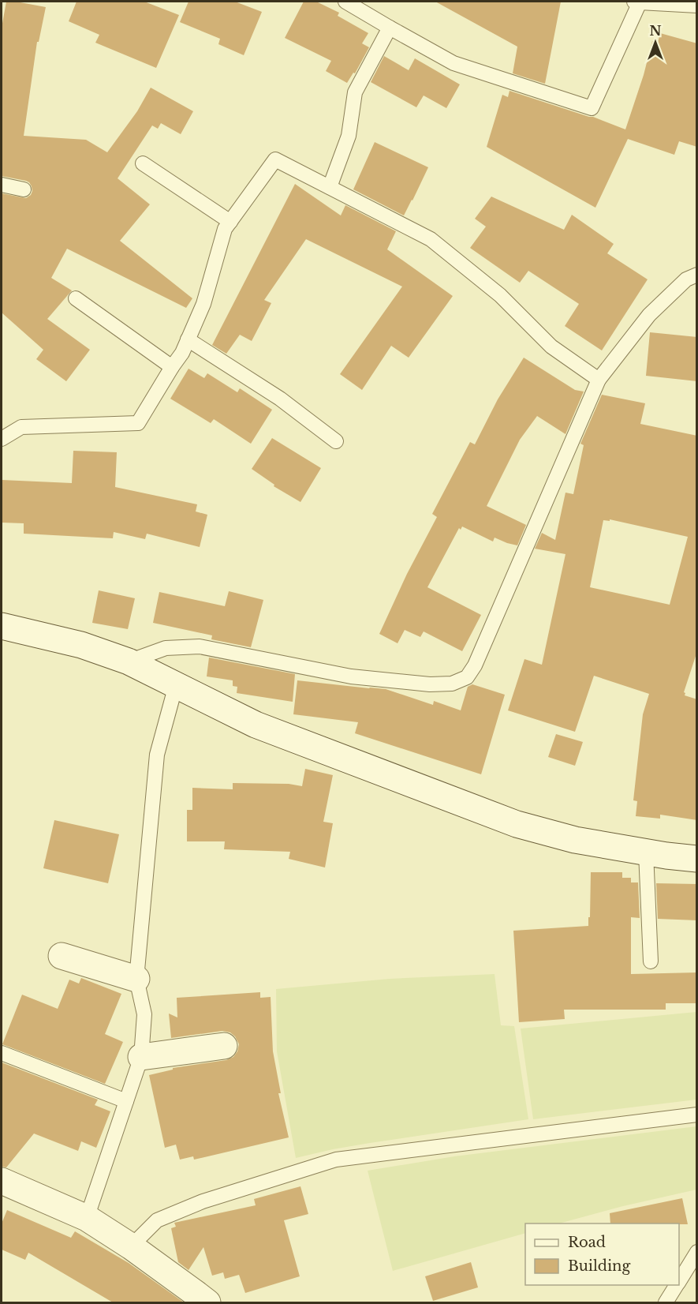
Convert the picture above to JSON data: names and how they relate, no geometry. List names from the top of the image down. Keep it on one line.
{"legend":["Road","Building"],"north":"top"}
